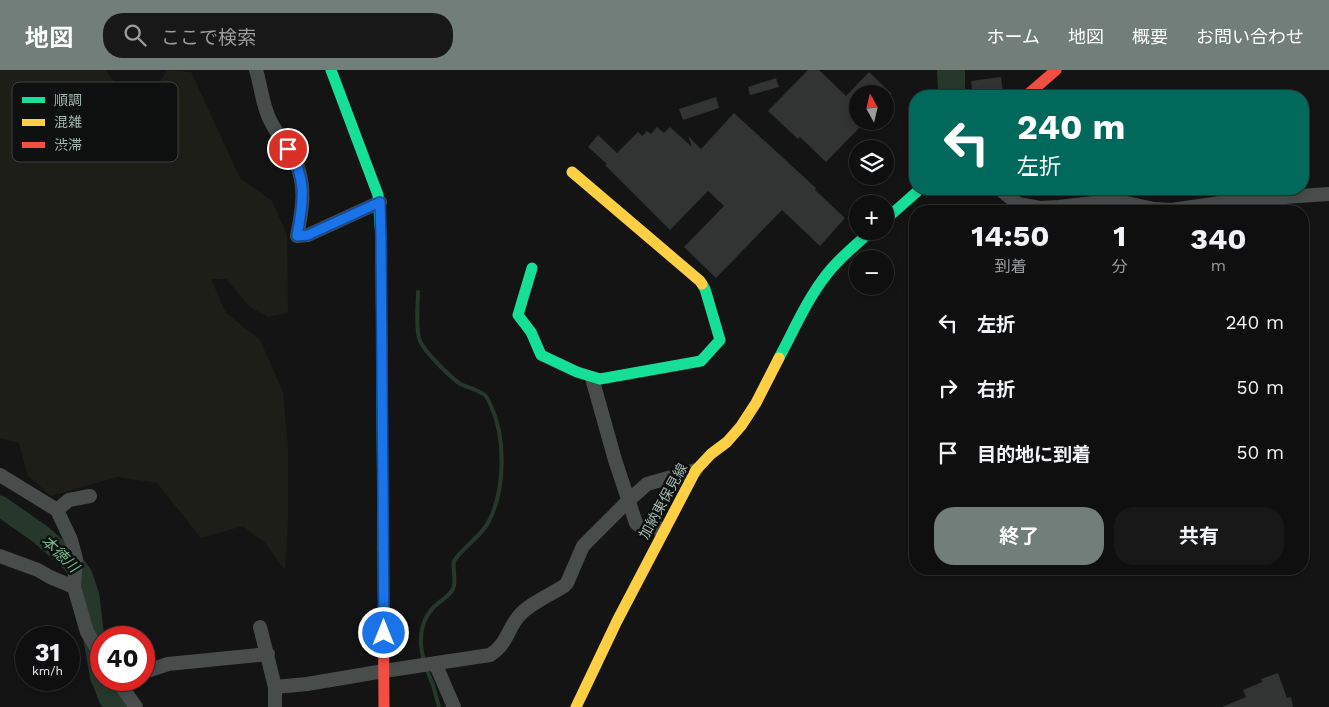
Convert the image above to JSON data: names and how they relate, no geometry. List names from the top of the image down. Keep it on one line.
{"streets":{"street":["加納東保見線"]},"water":["本徳川"],"legend":["順調","混雑","渋滞"],"north":"top","page":{"header":"地図","search":"ここで検索","nav":["ホーム","地図","概要","お問い合わせ"],"map_buttons":["+","−"],"turn":["240 m","左折"],"eta":["14:50","到着","1","分","340","m"],"list":[{"name":"左折","value":"240 m"},{"name":"右折","value":"50 m"},{"name":"目的地に到着","value":"50 m"}],"buttons":["終了","共有"],"speed":"31 km/h","limit":"40"}}
